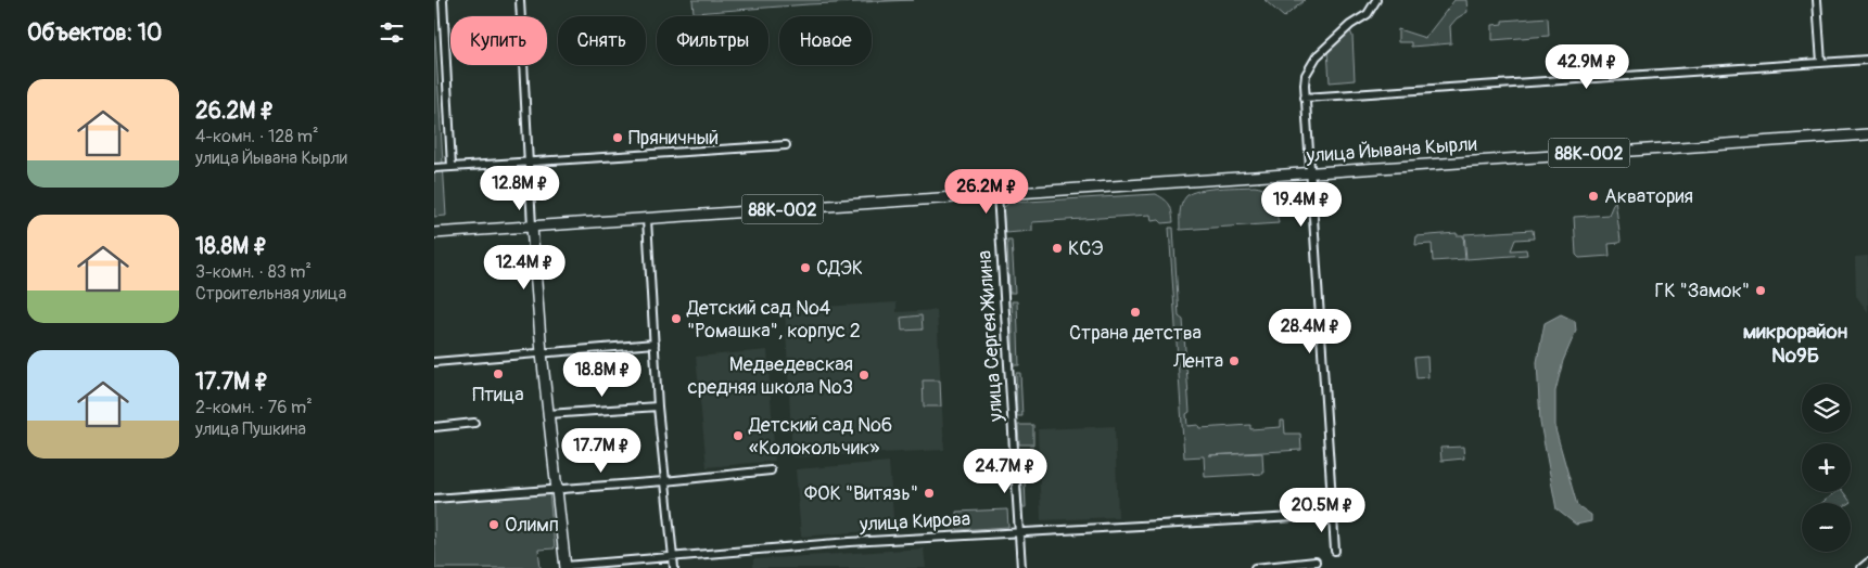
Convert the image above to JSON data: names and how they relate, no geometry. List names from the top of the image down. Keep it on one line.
{"streets":{"main road":["улица Йывана Кырли","88К-002"],"street":["улица Сергея Жилина","улица Кирова"]},"crossings":[["улица Йывана Кырли","88К-002"],["улица Йывана Кырли","улица Сергея Жилина"],["улица Сергея Жилина","улица Кирова"]],"districts":["микрорайон №9Б"],"places":["Пряничный","Акватория","КСЭ","СДЭК","ГК \"Замок\"","Страна детства","Детский сад №4 \"Ромашка\", корпус 2","Лента","Птица","Медведевская средняя школа №3","Детский сад №6 «Колокольчик»","ФОК \"Витязь\"","Олимп"],"page":{"heading":"Объектов: 10","chip":["Купить","Снять","Фильтры","Новое"],"price":["42.9M ₽","12.8M ₽","26.2M ₽","19.4M ₽","12.4M ₽","28.4M ₽","18.8M ₽","17.7M ₽","24.7M ₽","20.5M ₽"],"list":[{"name":"26.2M ₽","note":"4-комн. · 128 m² · улица Йывана Кырли"},{"name":"18.8M ₽","note":"3-комн. · 83 m² · Строительная улица"},{"name":"17.7M ₽","note":"2-комн. · 76 m² · улица Пушкина"}],"map_buttons":["+","−"]}}
